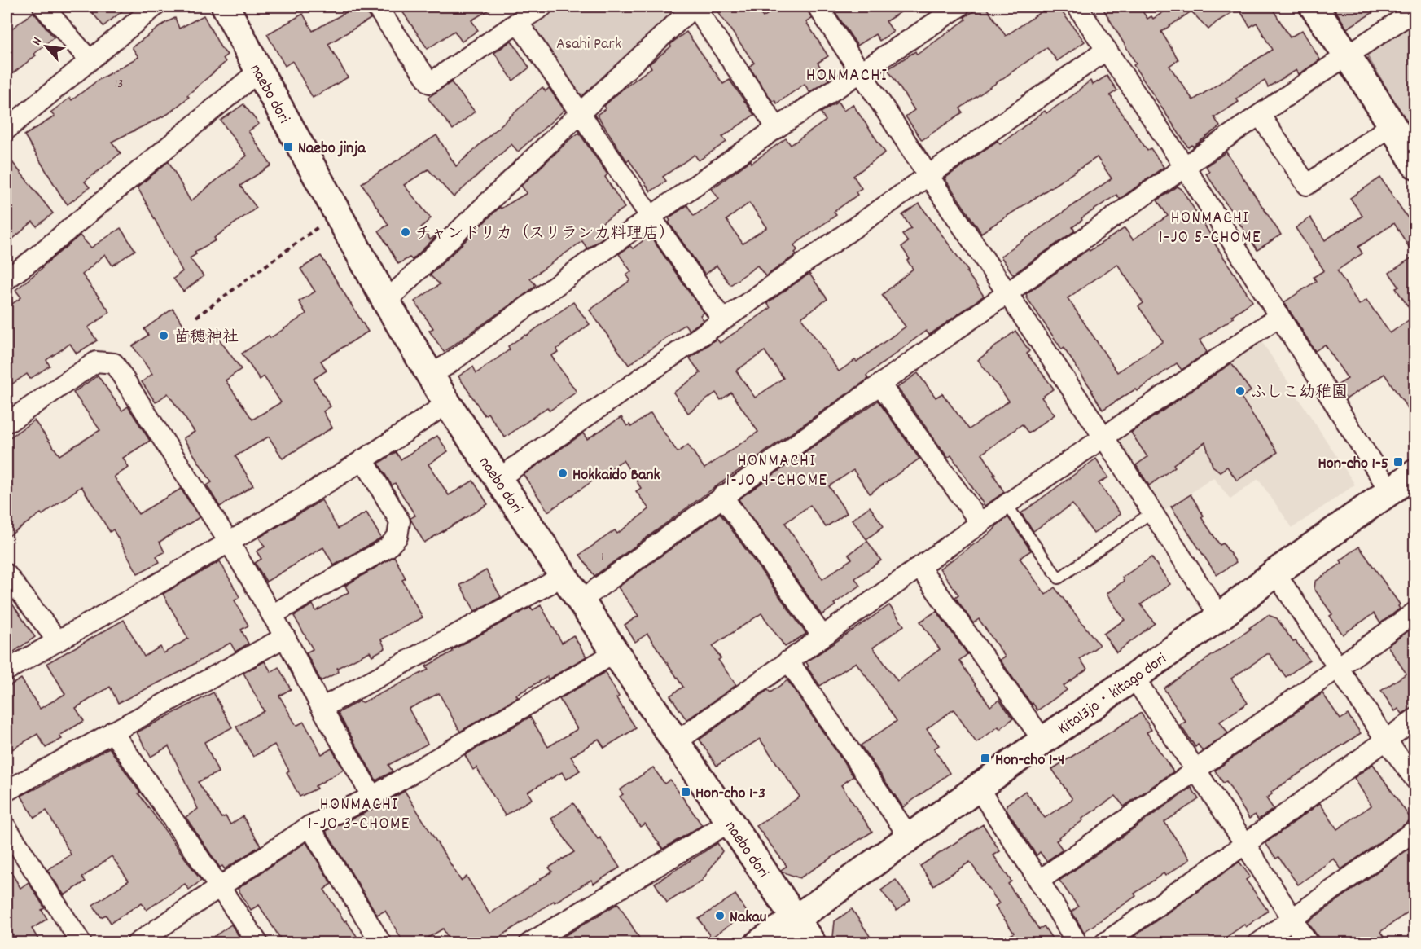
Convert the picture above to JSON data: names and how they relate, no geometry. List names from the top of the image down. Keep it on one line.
{"streets":{"street":["naebo dori","Kita13jo・kitago dori"]},"crossings":[["naebo dori","Kita13jo・kitago dori"]],"districts":["HONMACHI","HONMACHI 1-JO 5-CHOME","HONMACHI 1-JO 4-CHOME","HONMACHI 1-JO 3-CHOME"],"parks":["Asahi Park"],"places":{"transit":["Naebo jinja","Hon-cho 1-5","Hon-cho 1-4","Hon-cho 1-3"],"other":["チャンドリカ（スリランカ料理店）","苗穂神社","ふしこ幼稚園","Hokkaido Bank","Nakau"]},"house_numbers":["13","1"],"north":"top left"}
